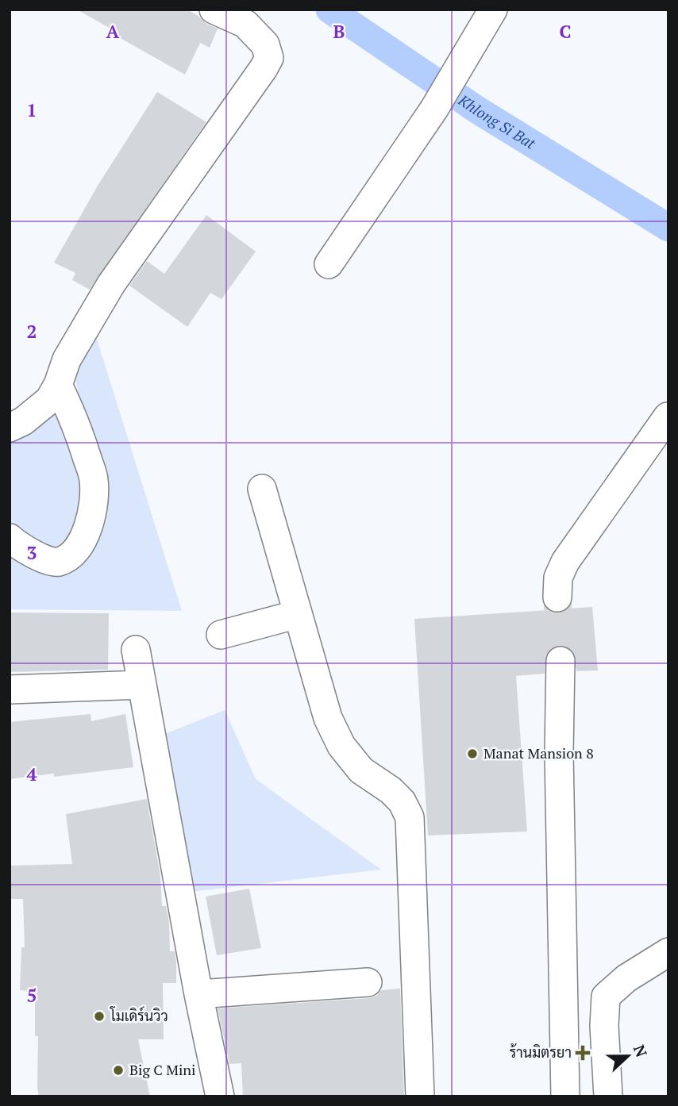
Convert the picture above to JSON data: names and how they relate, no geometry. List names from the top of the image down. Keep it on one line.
{"water":["Khlong Si Bat"],"places":{"other":["Manat Mansion 8","โมเดิร์นวิว","Big C Mini"],"health":["ร้านมิตรยา"]},"north":"right","grid":{"columns":["A","B","C"],"rows":["1","2","3","4","5"]}}
